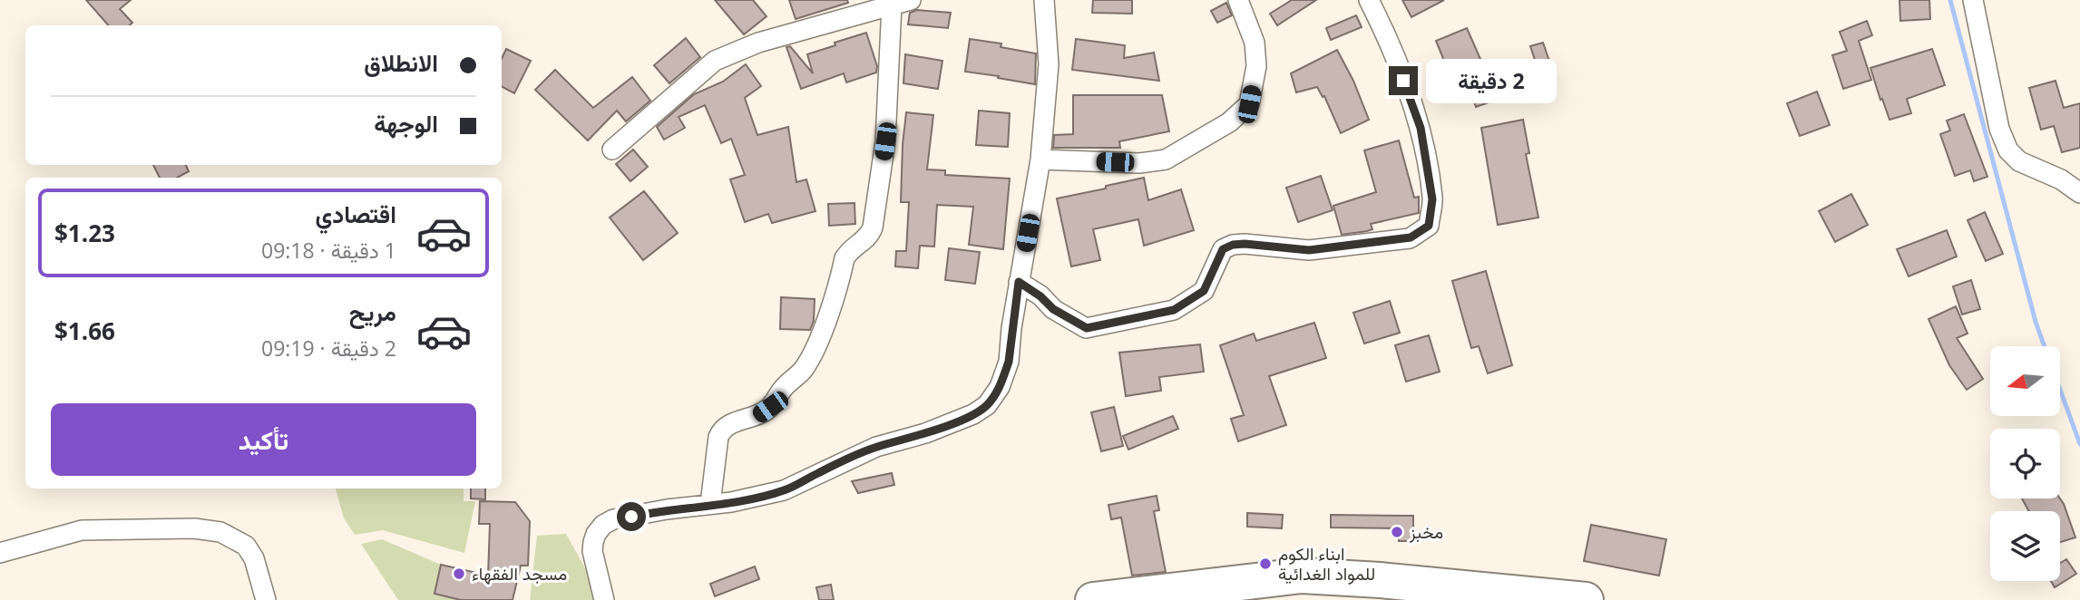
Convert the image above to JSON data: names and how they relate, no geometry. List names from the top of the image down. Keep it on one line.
{"places":["مخبز","ابناء الكوم للمواد الغدائية","مسجد الفقهاء"],"north":"left","page":{"banner":["الانطلاق","الوجهة"],"bubble":"2 دقيقة","list":[{"name":"اقتصادي","note":"1 دقيقة · 09:18","value":"$1.23"},{"name":"مريح","note":"2 دقيقة · 09:19","value":"$1.66"}],"buttons":"تأكيد"}}
